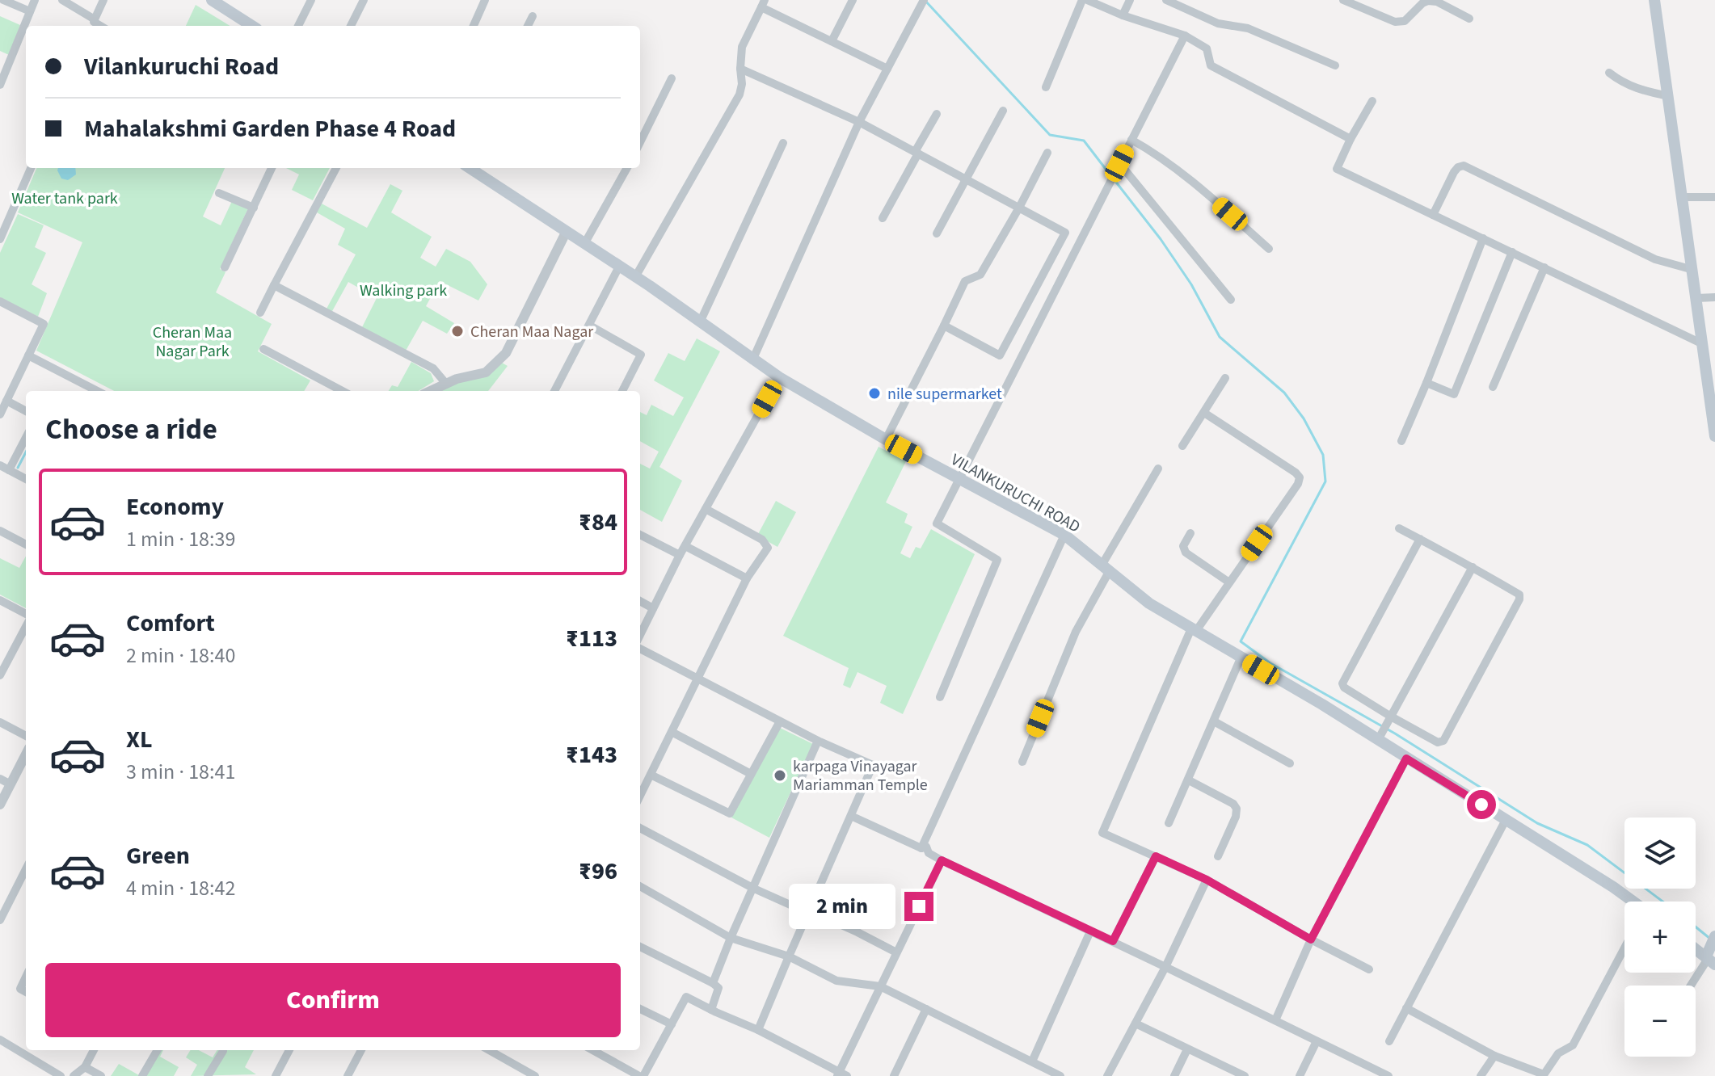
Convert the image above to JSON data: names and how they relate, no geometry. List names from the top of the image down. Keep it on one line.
{"streets":{"main road":["VILANKURUCHI ROAD"]},"parks":["Water tank park","Walking park","Cheran Maa Nagar Park"],"places":["Cheran Maa Nagar","nile supermarket","karpaga Vinayagar Mariamman Temple"],"page":{"banner":["Vilankuruchi Road","Mahalakshmi Garden Phase 4 Road"],"heading":"Choose a ride","list":[{"name":"Economy","note":"1 min · 18:39","value":"₹84"},{"name":"Comfort","note":"2 min · 18:40","value":"₹113"},{"name":"XL","note":"3 min · 18:41","value":"₹143"},{"name":"Green","note":"4 min · 18:42","value":"₹96"}],"map_buttons":["+","−"],"bubble":"2 min","buttons":"Confirm"}}
